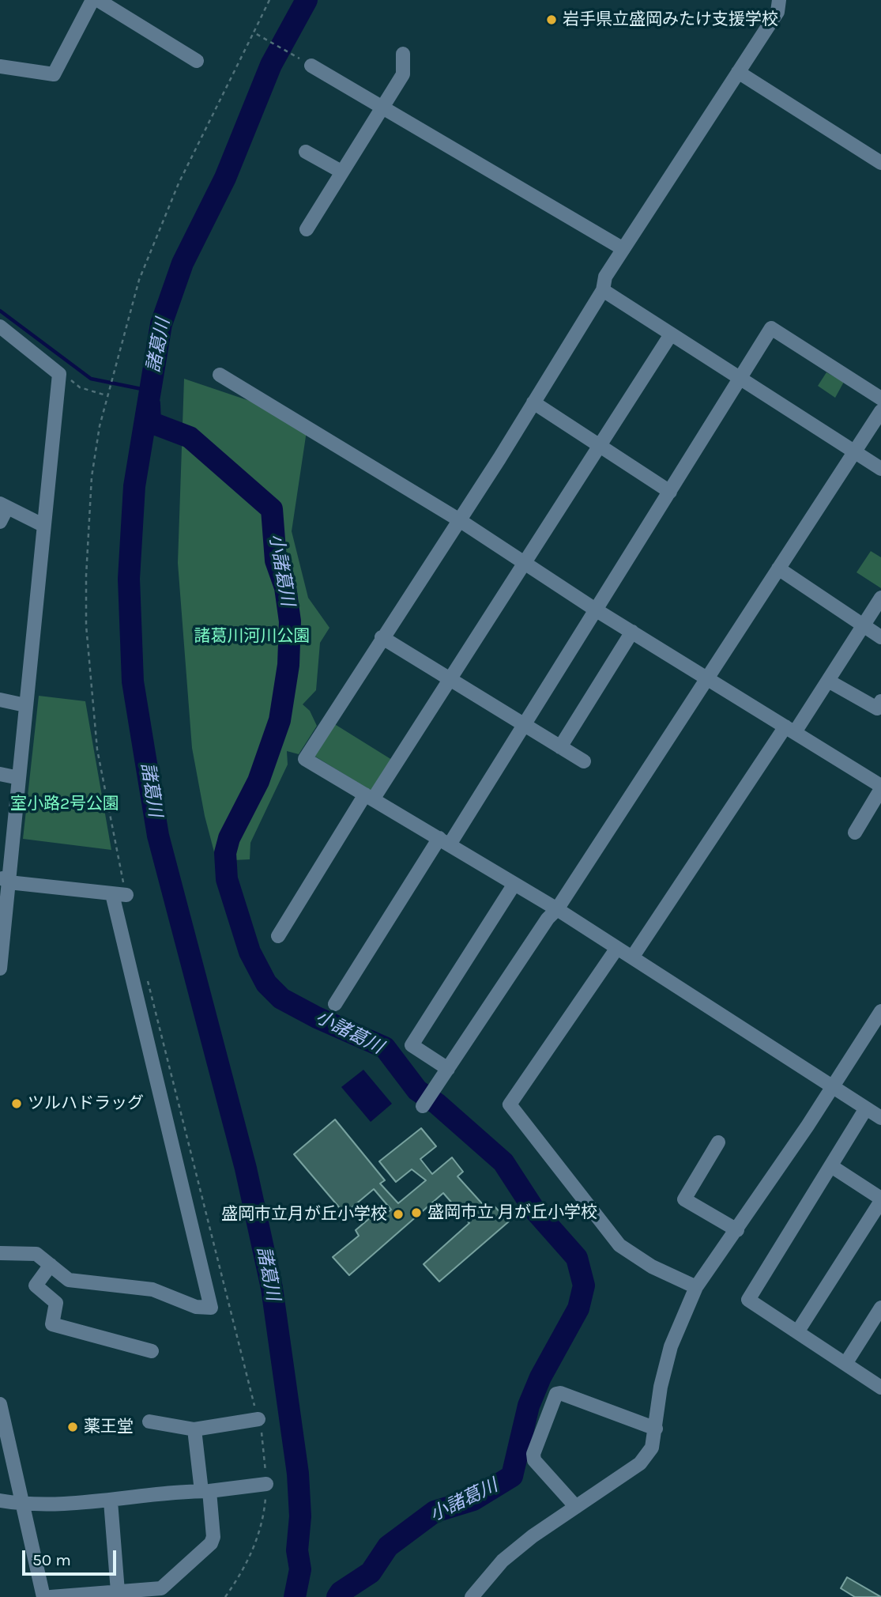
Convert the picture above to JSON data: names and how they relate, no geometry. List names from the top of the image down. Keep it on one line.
{"water":["諸葛川","小諸葛川"],"parks":["諸葛川河川公園","室小路2号公園"],"places":["岩手県立盛岡みたけ支援学校","ツルハドラッグ","盛岡市立 月が丘小学校","盛岡市立月が丘小学校","薬王堂"],"scale_bar":"50 m"}
